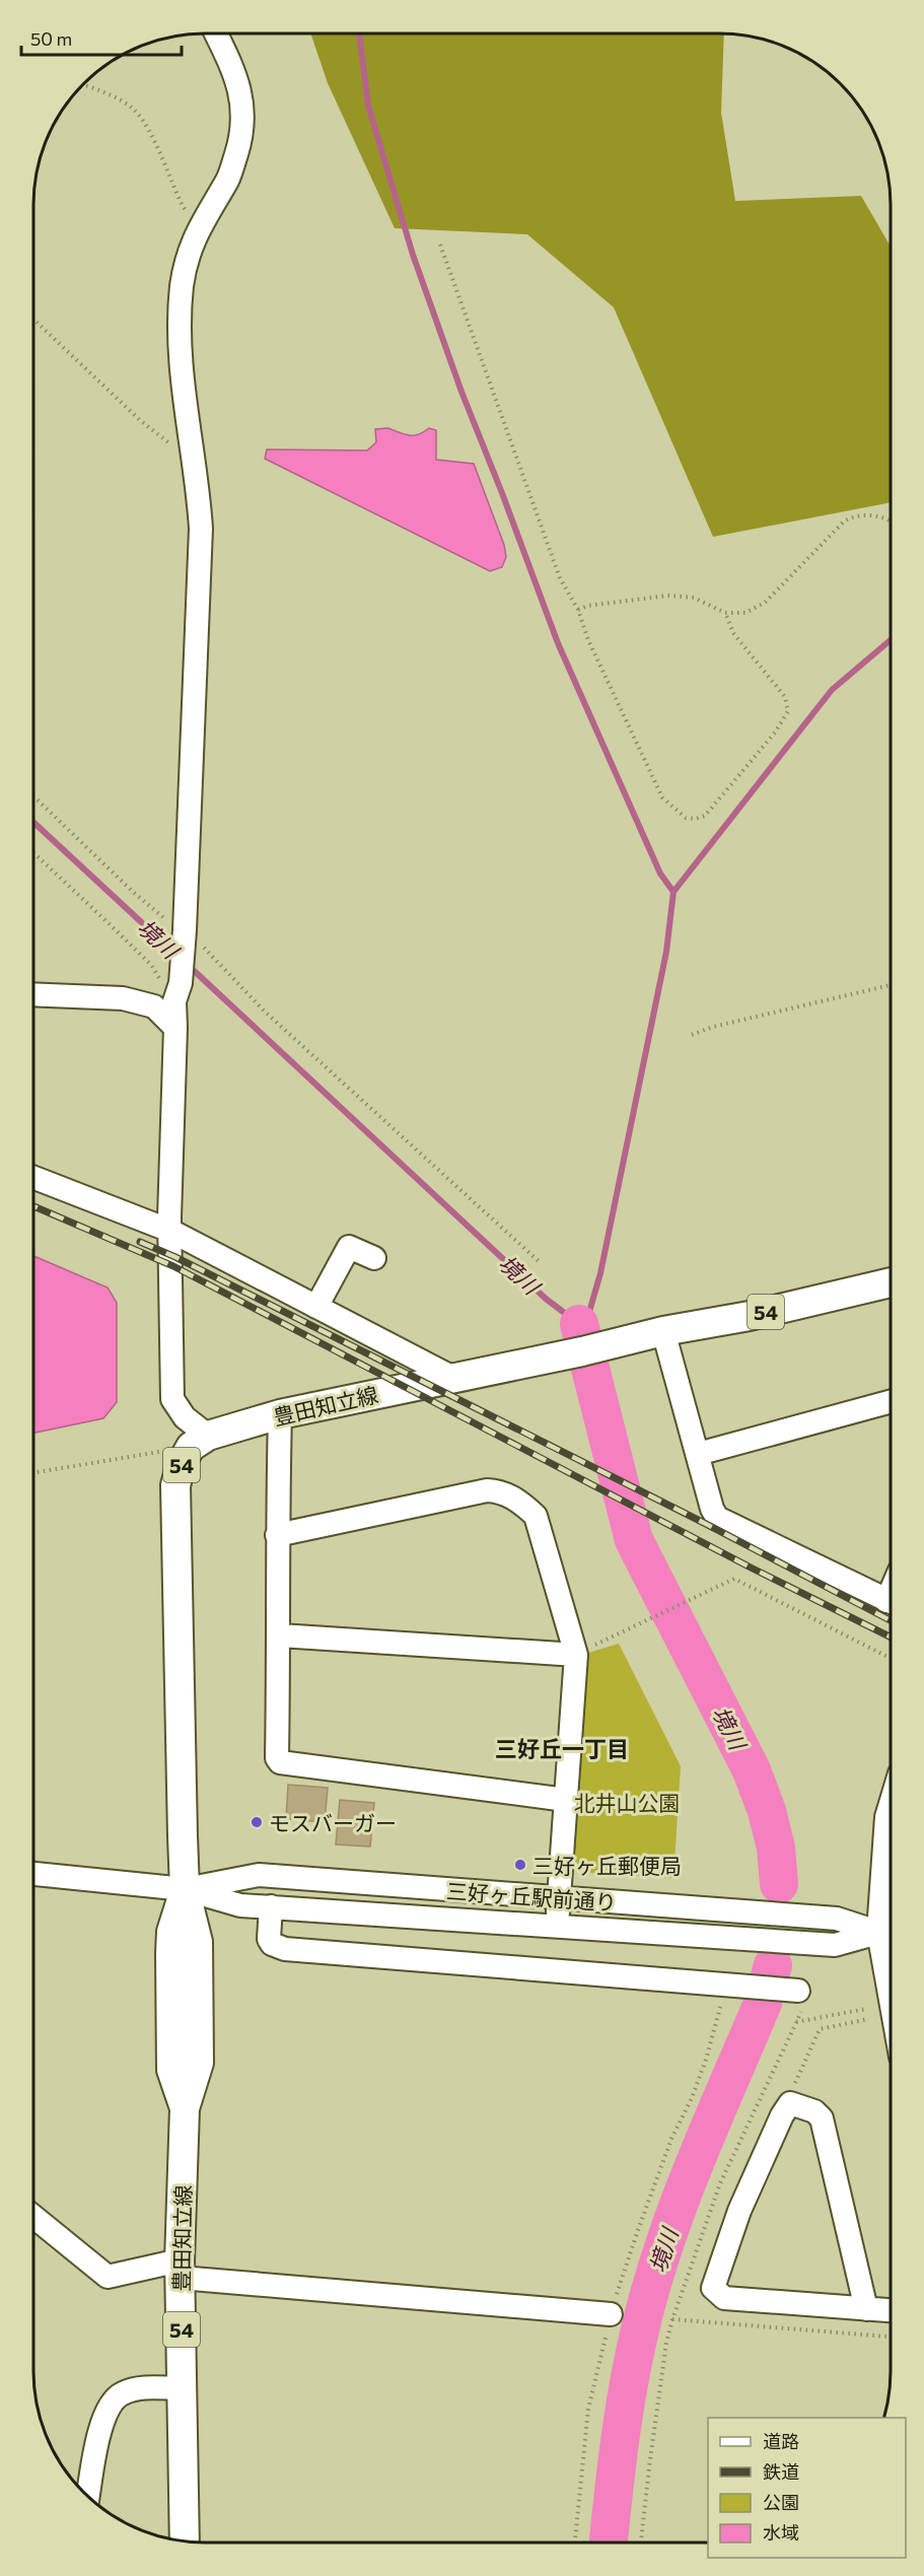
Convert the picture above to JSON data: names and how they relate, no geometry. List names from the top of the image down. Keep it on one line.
{"streets":{"main road":["54","豊田知立線"],"street":["三好ヶ丘駅前通り"]},"crossings":[["豊田知立線","三好ヶ丘駅前通り"]],"districts":["三好丘一丁目"],"water":["境川"],"parks":["北井山公園"],"places":["モスバーガー","三好ヶ丘郵便局"],"legend":["道路","鉄道","公園","水域"],"scale_bar":"50 m"}
